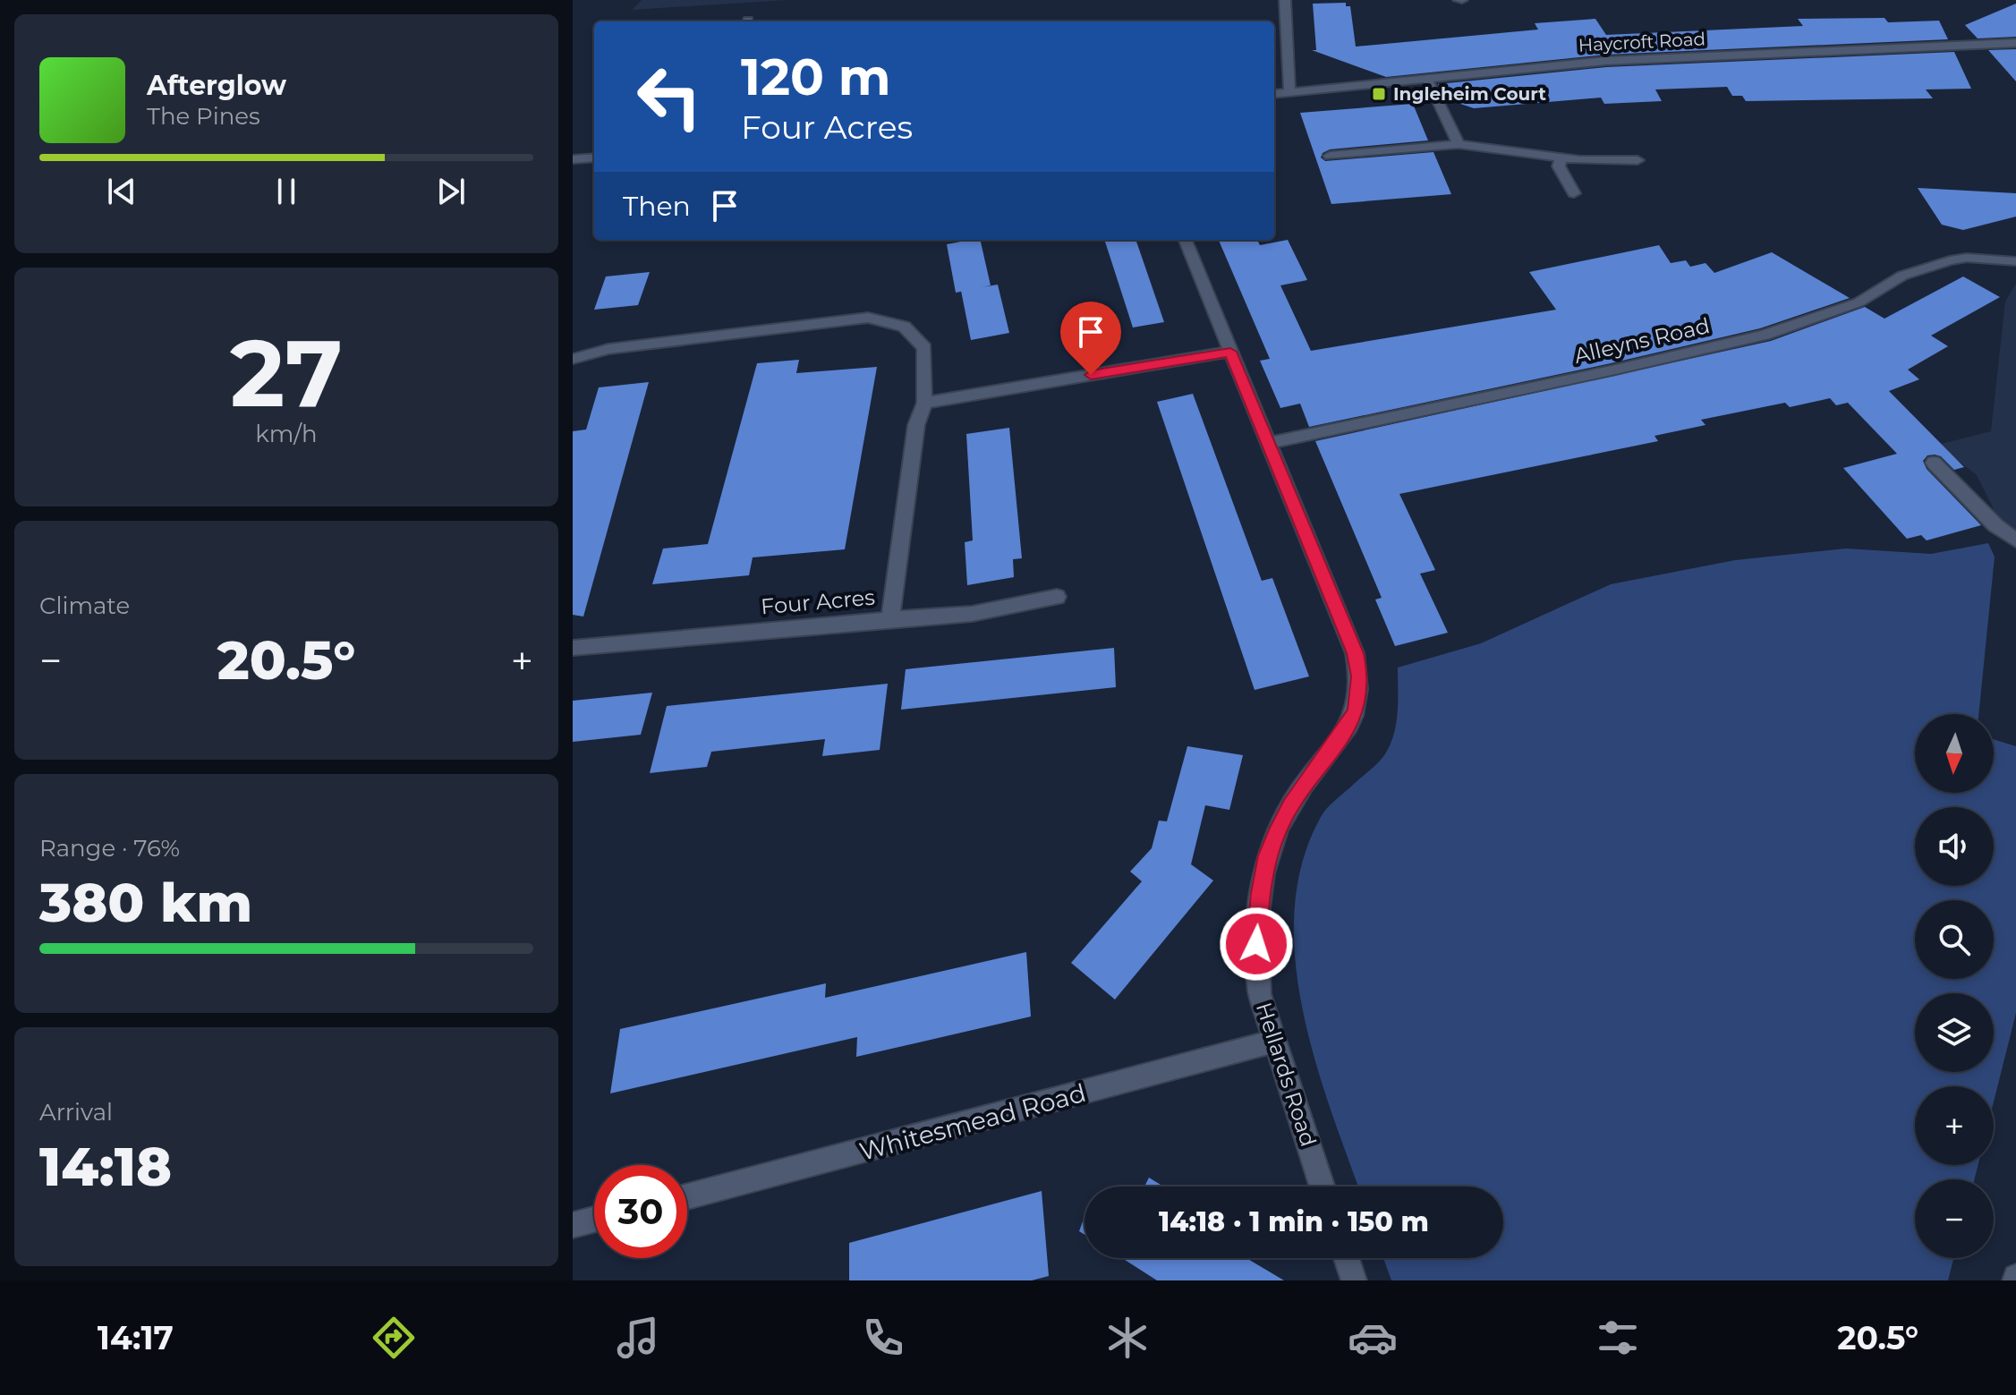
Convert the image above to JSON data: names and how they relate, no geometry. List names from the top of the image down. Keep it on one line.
{"streets":{"street":["Haycroft Road","Alleyns Road","Four Acres","Hellards Road","Whitesmead Road"]},"crossings":[["Alleyns Road","Hellards Road"],["Hellards Road","Whitesmead Road"]],"places":{"transit":["Ingleheim Court"]},"north":"bottom","page":{"turn":["120 m","Four Acres"],"song":["Afterglow","The Pines"],"then":"Then","tile":[["27","km/h"],"Climate",["Range · 76%","380 km"],["Arrival","14:18"]],"heat":["−","20.5°","+"],"map_buttons":["+","−"],"limit":"30","trip":"14:18 · 1 min · 150 m","tabs":["14:17","20.5°"]}}
